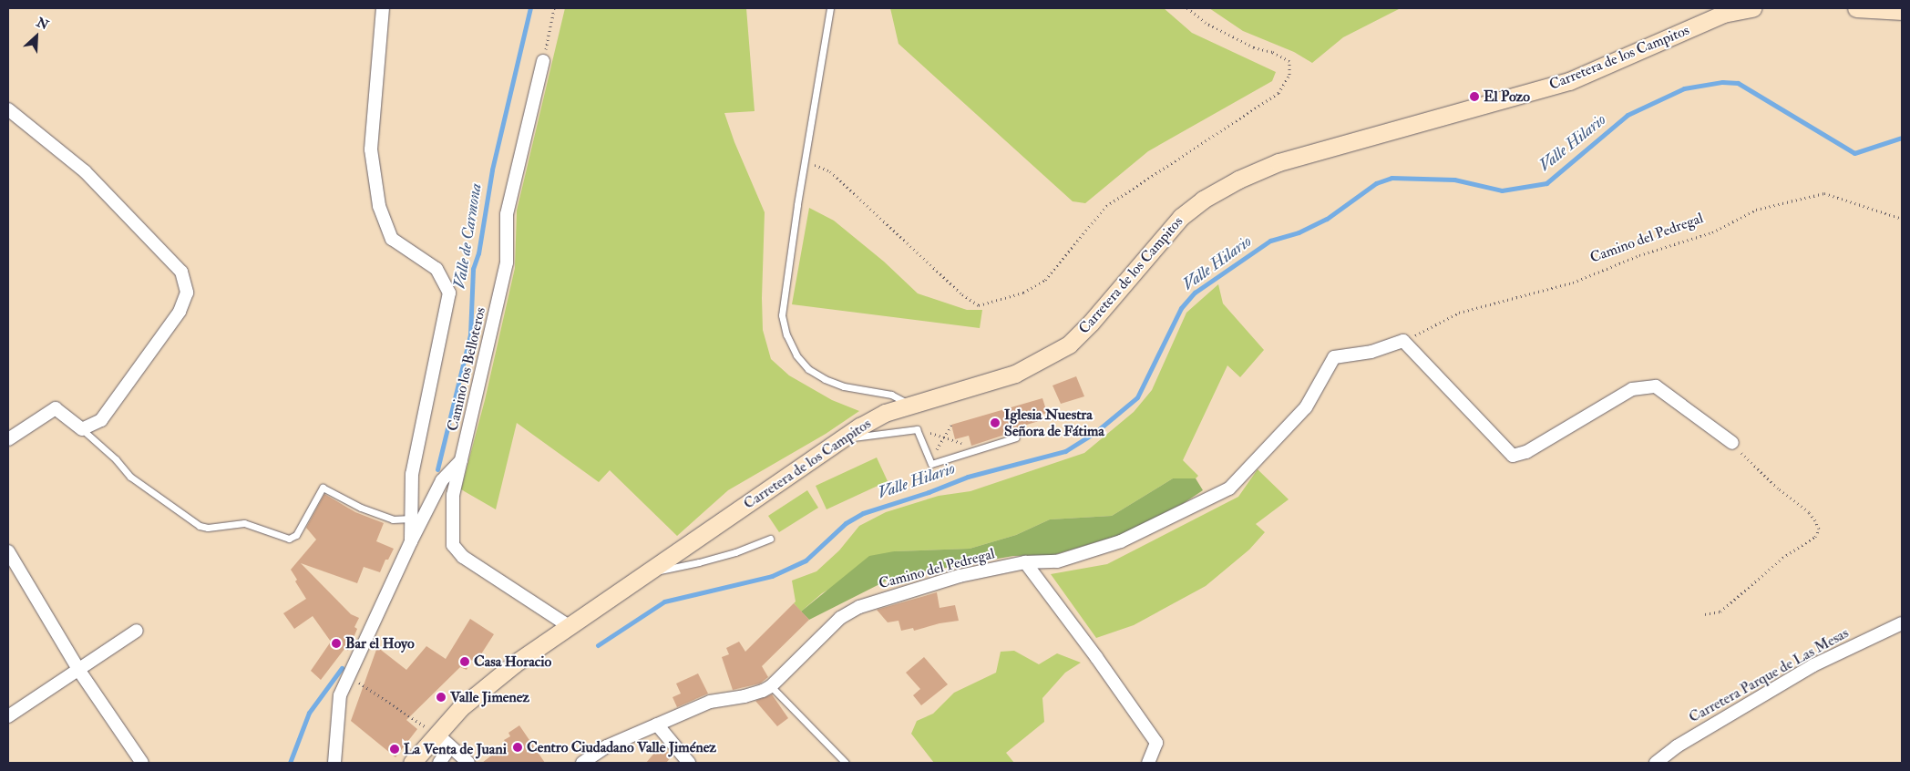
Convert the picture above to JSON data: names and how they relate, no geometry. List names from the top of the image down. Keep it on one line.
{"streets":{"main road":["Carretera de los Campitos"],"street":["Camino del Pedregal","Camino los Belloteros","Carretera Parque de Las Mesas"]},"crossings":[["Carretera de los Campitos","Camino los Belloteros"]],"water":["Valle Hilario","Valle de Carmona"],"places":["El Pozo","Iglesia Nuestra Señora de Fátima","Bar el Hoyo","Casa Horacio","Valle Jimenez","Centro Ciudadano Valle Jiménez","La Venta de Juani"],"north":"top right"}
